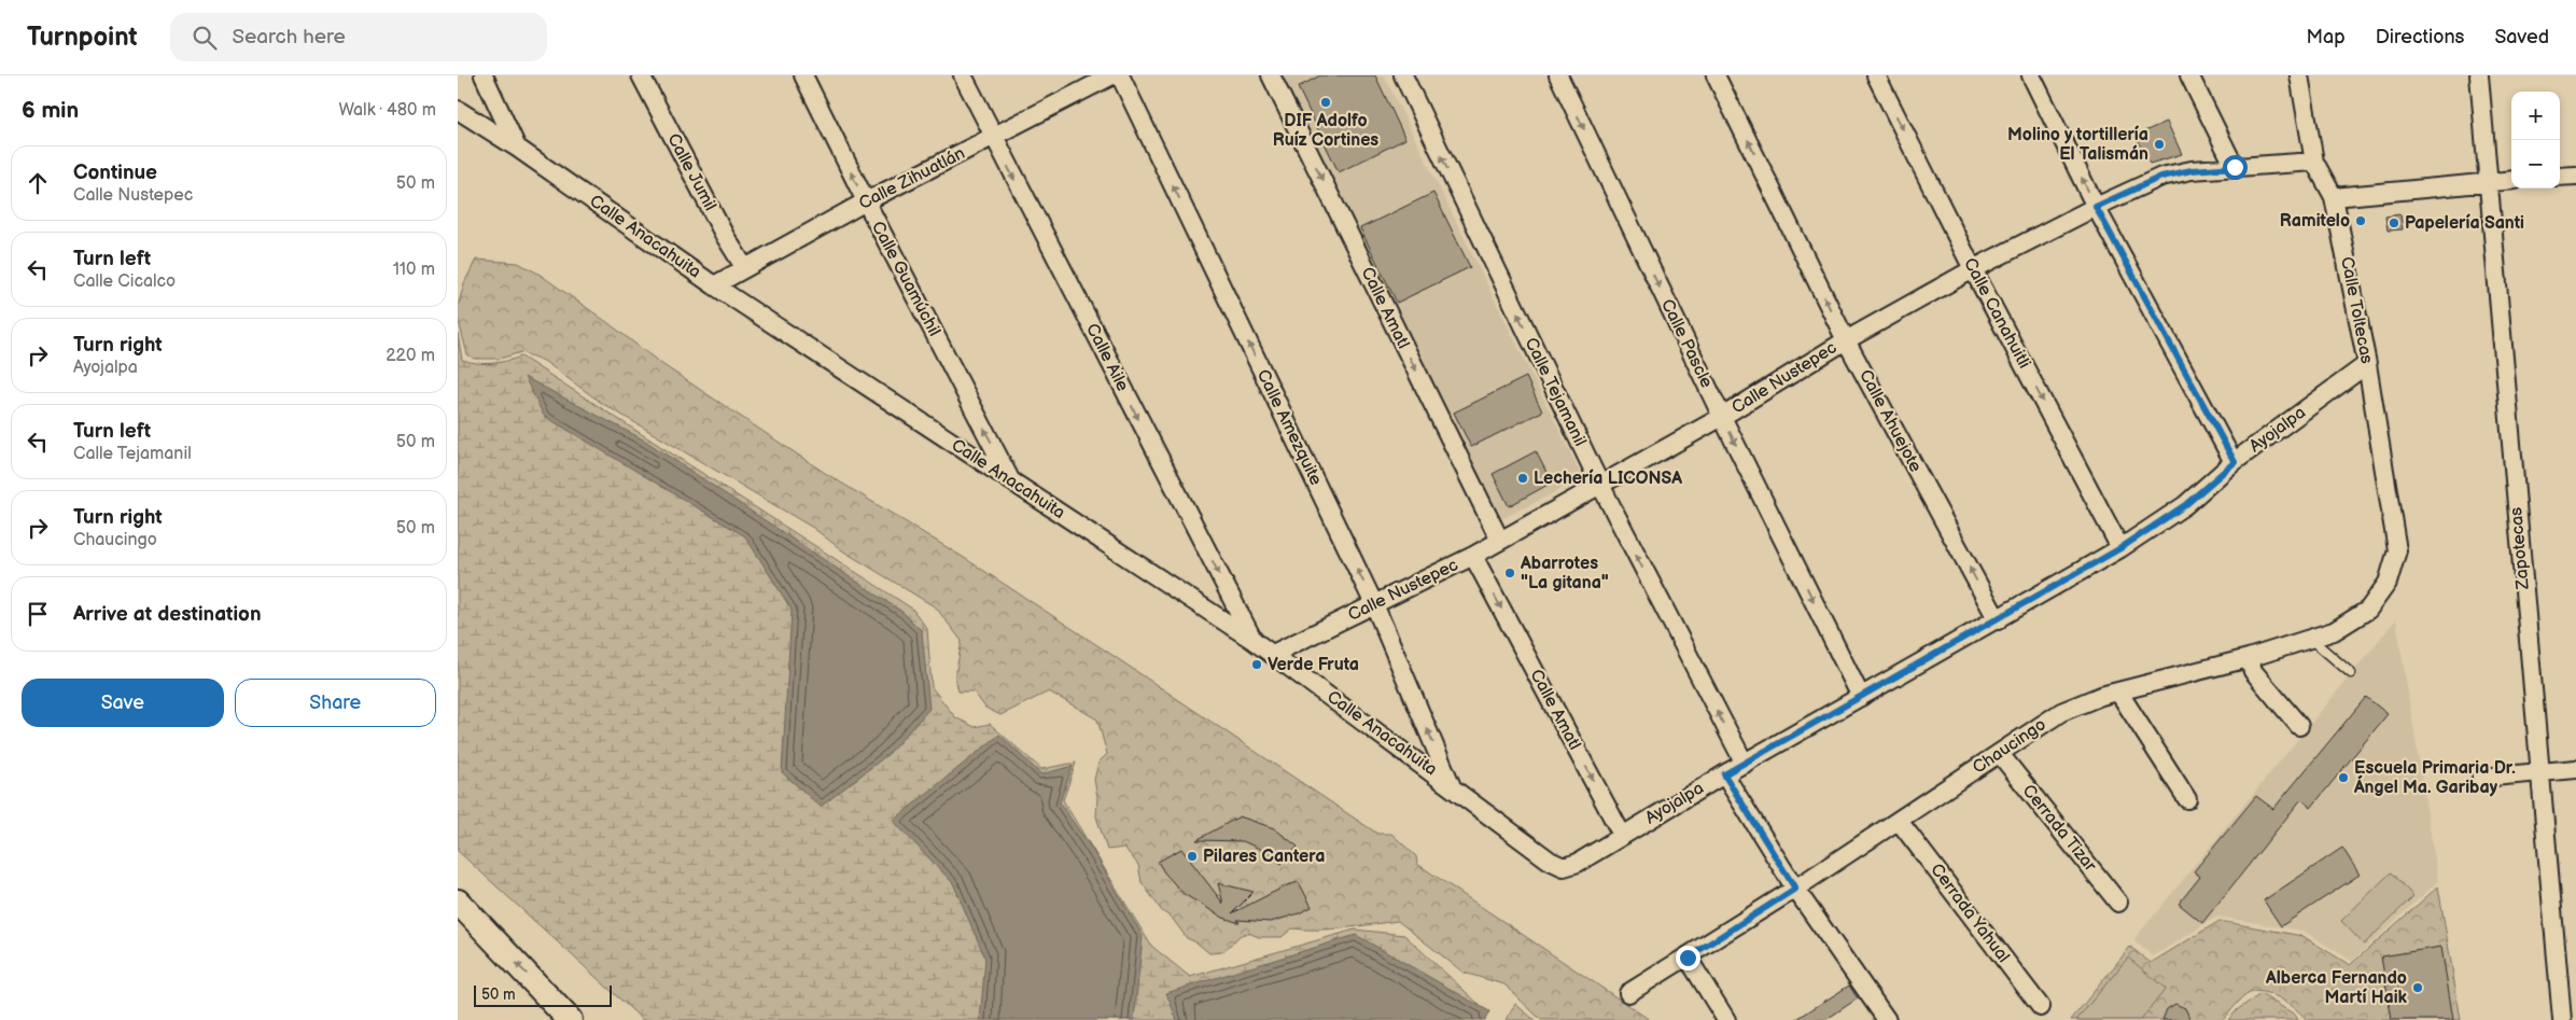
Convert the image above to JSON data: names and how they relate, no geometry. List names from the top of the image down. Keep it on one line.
{"streets":{"street":["Calle Jumil","Calle Zihuatlán","Calle Anacahuita","Calle Guamúchil","Calle Amatl","Calle Toltecas","Calle Canahuitli","Calle Pascle","Calle Aile","Calle Nustepec","Calle Tejamanil","Calle Ahuejote","Calle Amezquite","Ayojalpa","Zapotecas","Chaucingo","Cerrada Tizar","Cerrada Yahual"]},"crossings":[["Calle Jumil","Calle Zihuatlán"],["Calle Zihuatlán","Calle Anacahuita"],["Calle Zihuatlán","Calle Guamúchil"],["Calle Zihuatlán","Calle Aile"],["Calle Anacahuita","Calle Guamúchil"],["Calle Anacahuita","Calle Aile"],["Calle Anacahuita","Calle Nustepec"],["Calle Anacahuita","Calle Amezquite"],["Calle Anacahuita","Ayojalpa"],["Calle Amatl","Calle Nustepec"],["Calle Amatl","Ayojalpa"],["Calle Toltecas","Calle Nustepec"],["Calle Toltecas","Ayojalpa"],["Calle Toltecas","Chaucingo"],["Calle Canahuitli","Calle Nustepec"],["Calle Canahuitli","Ayojalpa"],["Calle Pascle","Calle Nustepec"],["Calle Pascle","Ayojalpa"],["Calle Nustepec","Calle Tejamanil"],["Calle Nustepec","Calle Ahuejote"],["Calle Nustepec","Calle Amezquite"],["Calle Tejamanil","Ayojalpa"],["Calle Ahuejote","Ayojalpa"],["Chaucingo","Cerrada Tizar"],["Chaucingo","Cerrada Yahual"]],"one_way":["Calle Guamúchil","Calle Amatl","Calle Pascle","Calle Aile","Calle Tejamanil","Calle Ahuejote","Calle Amezquite"],"places":["DIF Adolfo Ruíz Cortines","Molino y tortillería El Talismán","Ramitelo","Papelería Santi","Lechería LICONSA","Abarrotes \"La gitana\"","Verde Fruta","Escuela Primaria Dr. Ángel Ma. Garibay","Pilares Cantera","Alberca Fernando Martí Haik"],"scale_bar":"50 m","page":{"header":"Turnpoint","search":"Search here","nav":["Map","Directions","Saved"],"heading":["6 min","Walk · 480 m"],"map_buttons":["+","−"],"list":[["Continue","Calle Nustepec","50 m"],["Turn left","Calle Cicalco","110 m"],["Turn right","Ayojalpa","220 m"],["Turn left","Calle Tejamanil","50 m"],["Turn right","Chaucingo","50 m"],"Arrive at destination"],"buttons":["Save","Share"],"scale":"50 m"}}
